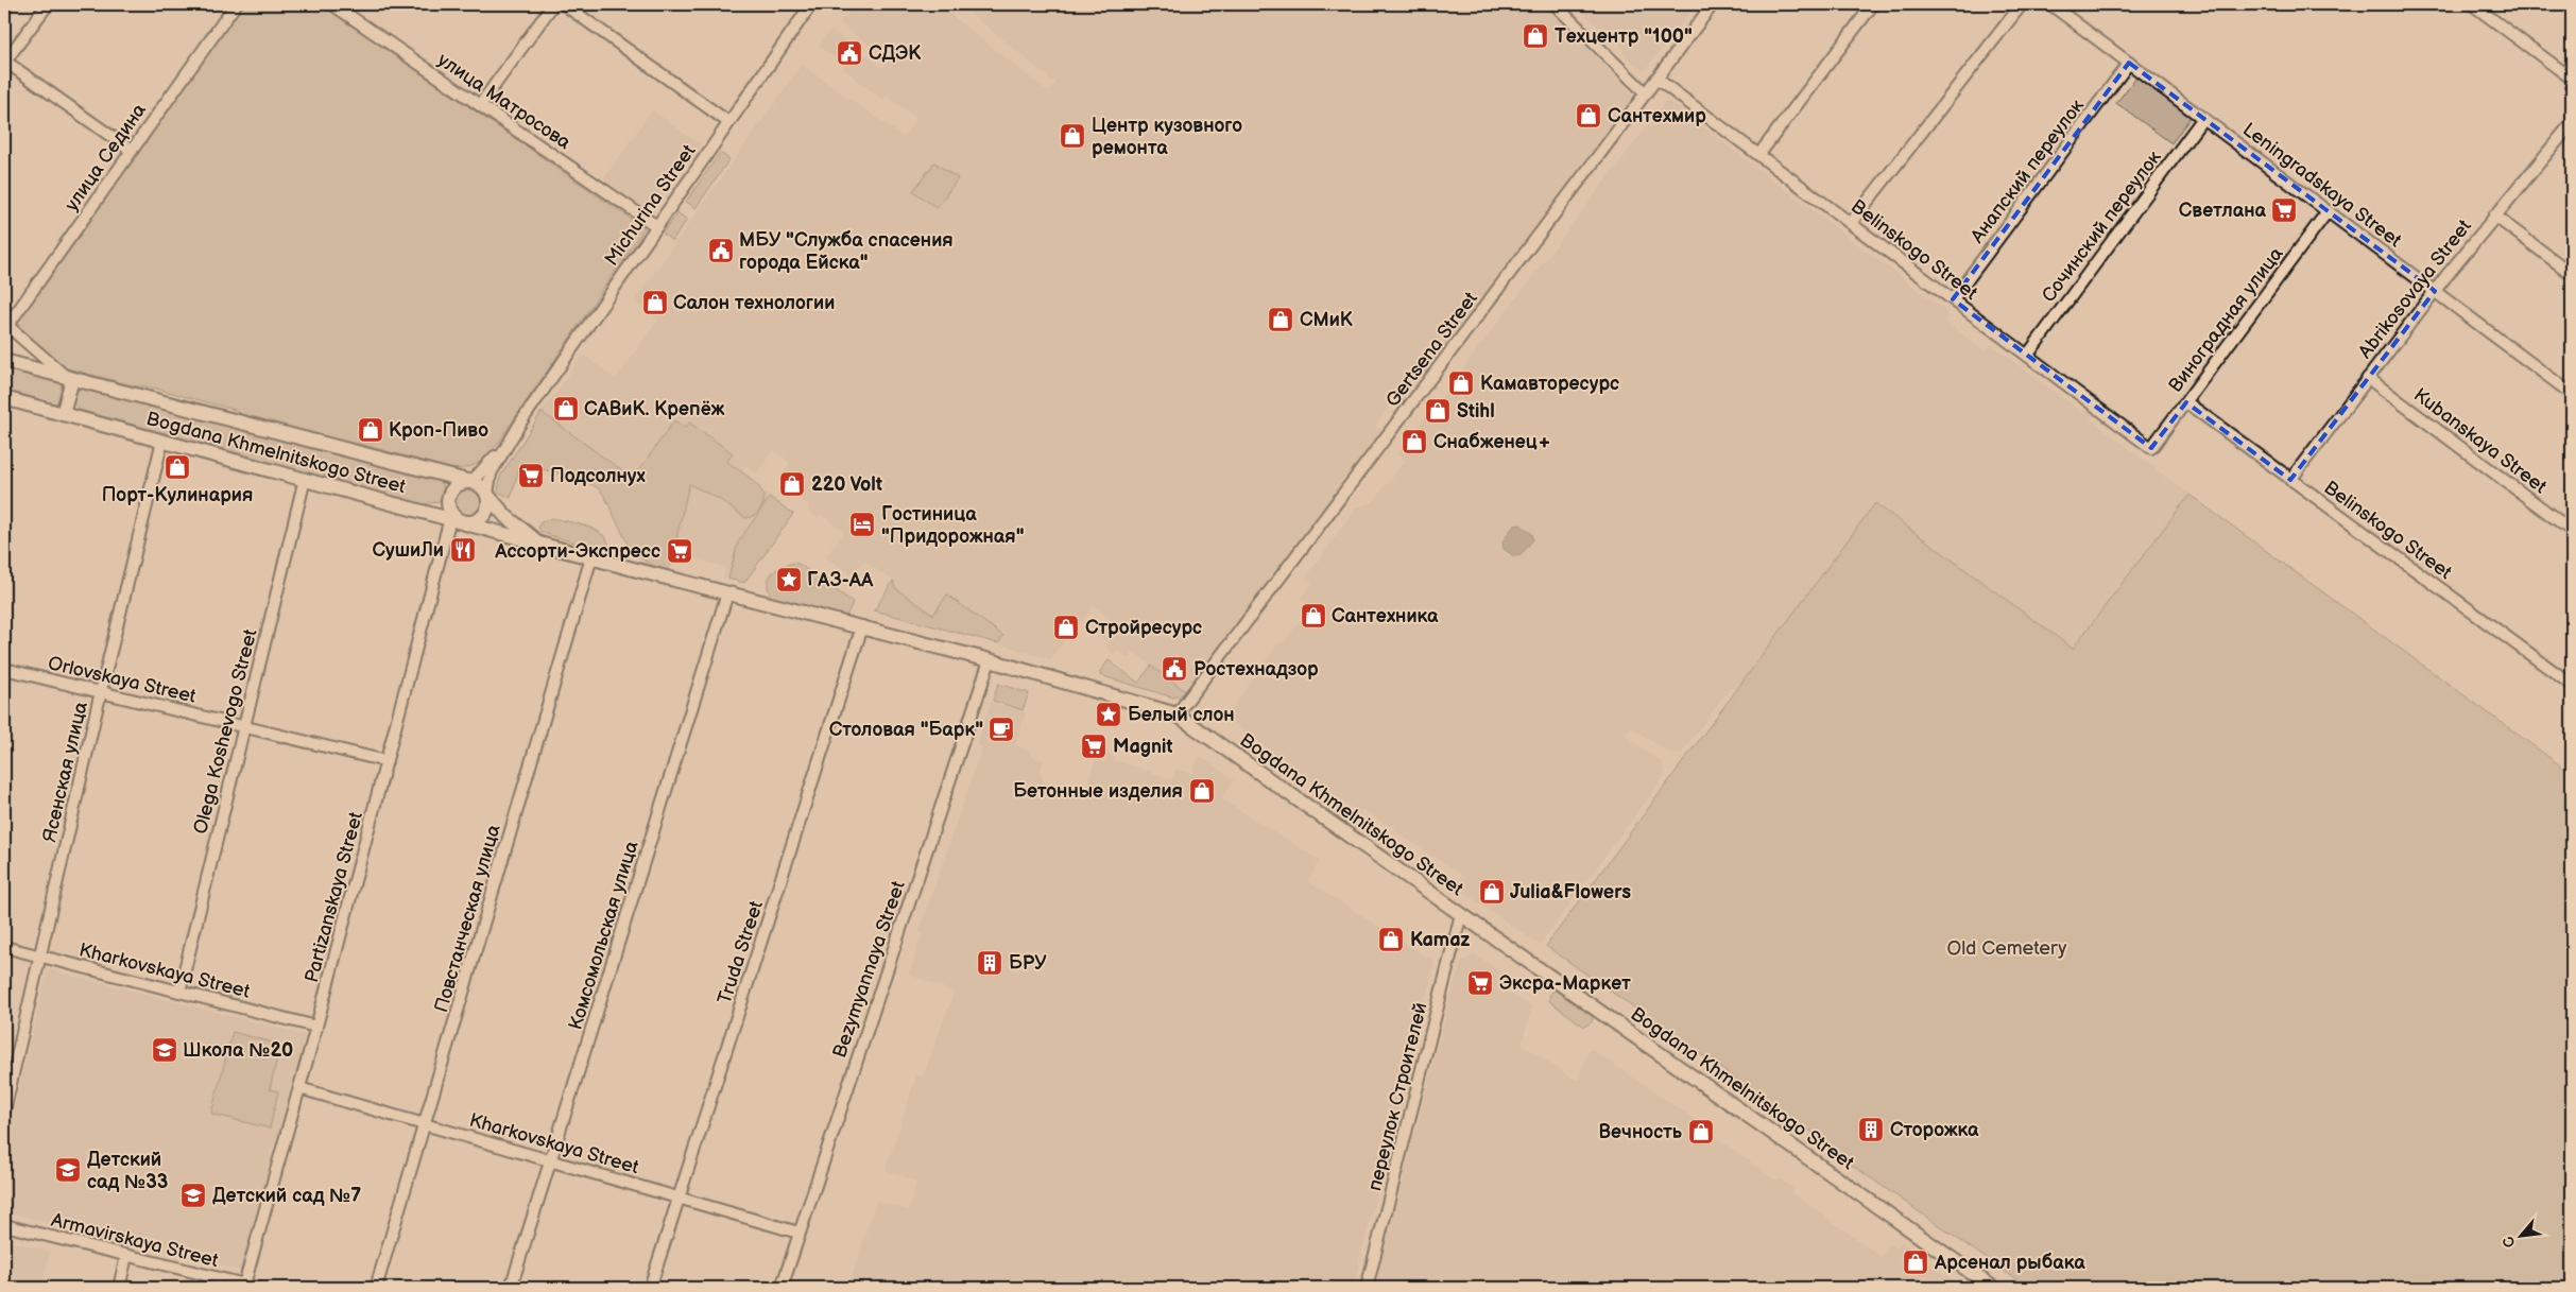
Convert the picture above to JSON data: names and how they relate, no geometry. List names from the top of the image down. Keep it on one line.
{"streets":{"main road":["Bogdana Khmelnitskogo Street"],"street":["улица Матросова","улица Седина","Анапский переулок","Leningradskaya Street","Michurina Street","Сочинский переулок","Belinskogo Street","Abrikosovaya Street","Виноградная улица","Gertsena Street","Kubanskaya Street","Orlovskaya Street","Olega Koshevogo Street","Ясенская улица","Partizanskaya Street","Повстанческая улица","Комсомольская улица","Truda Street","Bezymyannaya Street","Kharkovskaya Street","переулок Строителей","Armavirskaya Street"]},"crossings":[["улица Матросова","Michurina Street"],["Анапский переулок","Leningradskaya Street"],["Анапский переулок","Belinskogo Street"],["Leningradskaya Street","Сочинский переулок"],["Leningradskaya Street","Abrikosovaya Street"],["Leningradskaya Street","Виноградная улица"],["Michurina Street","Bogdana Khmelnitskogo Street"],["Michurina Street","Partizanskaya Street"],["Сочинский переулок","Belinskogo Street"],["Belinskogo Street","Abrikosovaya Street"],["Belinskogo Street","Виноградная улица"],["Belinskogo Street","Gertsena Street"],["Abrikosovaya Street","Kubanskaya Street"],["Gertsena Street","Bogdana Khmelnitskogo Street"],["Bogdana Khmelnitskogo Street","Olega Koshevogo Street"],["Bogdana Khmelnitskogo Street","Ясенская улица"],["Bogdana Khmelnitskogo Street","Partizanskaya Street"],["Bogdana Khmelnitskogo Street","Повстанческая улица"],["Bogdana Khmelnitskogo Street","Комсомольская улица"],["Bogdana Khmelnitskogo Street","Truda Street"],["Bogdana Khmelnitskogo Street","Bezymyannaya Street"],["Bogdana Khmelnitskogo Street","переулок Строителей"],["Orlovskaya Street","Olega Koshevogo Street"],["Orlovskaya Street","Ясенская улица"],["Orlovskaya Street","Partizanskaya Street"],["Olega Koshevogo Street","Kharkovskaya Street"],["Ясенская улица","Kharkovskaya Street"],["Partizanskaya Street","Kharkovskaya Street"],["Partizanskaya Street","Armavirskaya Street"],["Повстанческая улица","Kharkovskaya Street"],["Комсомольская улица","Kharkovskaya Street"],["Truda Street","Kharkovskaya Street"],["Bezymyannaya Street","Kharkovskaya Street"]],"parks":["Old Cemetery"],"places":{"shop":["Техцентр \"100\"","Сантехмир","Центр кузовного ремонта","Салон технологии","СМиК","Камавторесурс","САВиК. Крепёж","Stihl","Кроп-Пиво","Снабженец+","Порт-Кулинария","220 Volt","Сантехника","Стройресурс","Бетонные изделия","Julia&Flowers","Kamaz","Вечность","Арсенал рыбака"],"public building":["СДЭК","МБУ \"Служба спасения города Ейска\"","Ростехнадзор"],"supermarket":["Светлана","Подсолнух","Ассорти-Экспресс","Magnit","Эксра-Маркет"],"hotel":["Гостиница \"Придорожная\""],"restaurant":["СушиЛи"],"place":["ГАЗ-АА","Белый слон"],"cafe":["Столовая \"Барк\""],"building":["БРУ","Сторожка"],"school or university":["Школа №20","Детский сад №33","Детский сад №7"]},"north":"bottom left"}
